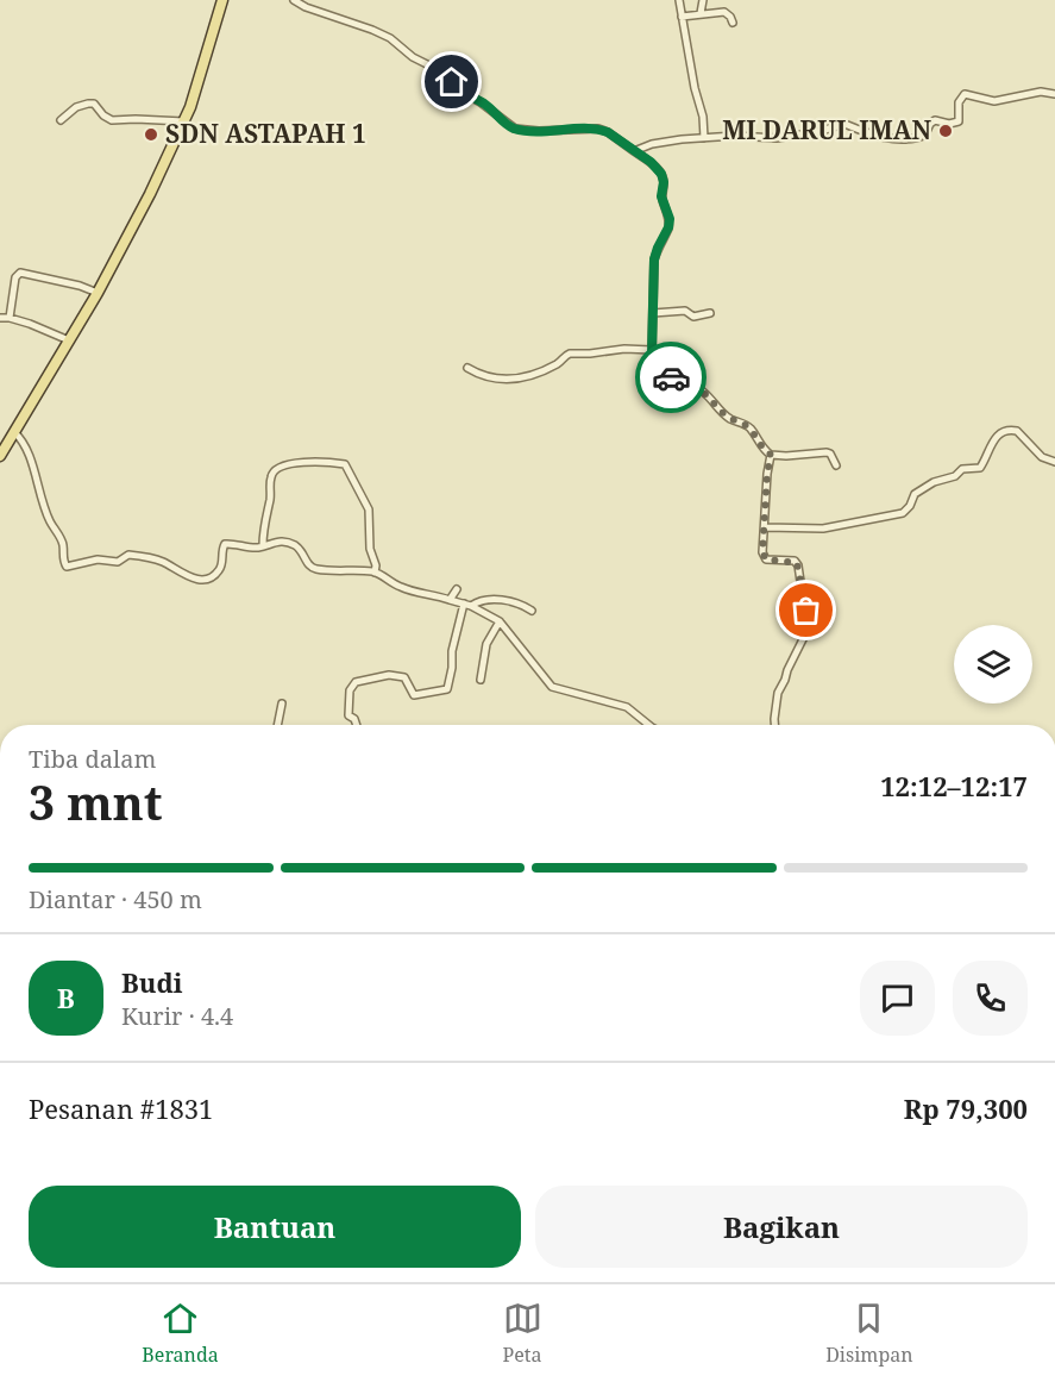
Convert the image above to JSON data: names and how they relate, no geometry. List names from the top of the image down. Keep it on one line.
{"places":["MI DARUL IMAN","SDN ASTAPAH 1"],"page":{"heading":["3 mnt","Tiba dalam","12:12–12:17"],"panel":["Budi","Kurir · 4.4","Pesanan #1831","Rp 79,300"],"bar":"Diantar · 450 m","round":"B","buttons":["Bantuan","Bagikan"],"tabs":["Beranda","Peta","Disimpan"]}}
